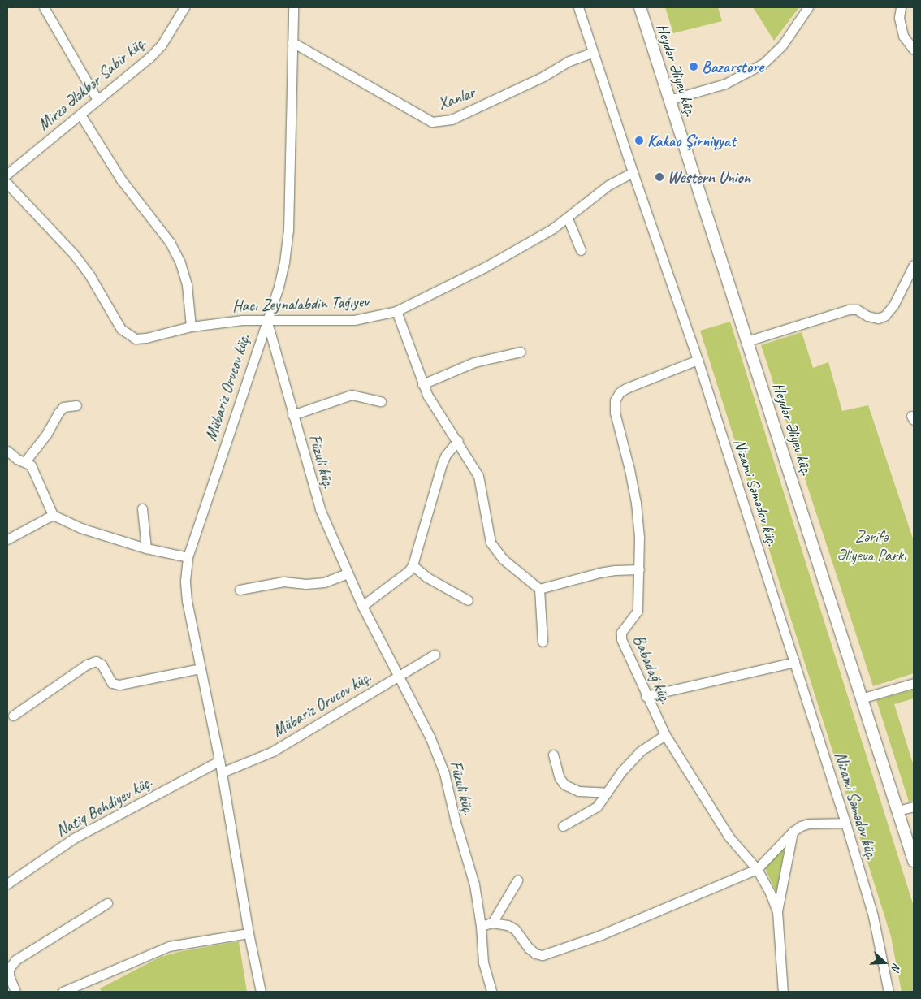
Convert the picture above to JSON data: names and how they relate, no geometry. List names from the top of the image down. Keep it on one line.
{"streets":{"main road":["Heydər Əliyev küç."],"street":["Mirzə Ələkbər Sabir küç.","Xanlar","Hacı Zeynalabdin Tağıyev","Mübariz Orucov küç.","Füzuli küç.","Nizami Səmədov küç.","Babadağ küç.","Natiq Behdiyev küç."]},"crossings":[["Xanlar","Mübariz Orucov küç."],["Xanlar","Nizami Səmədov küç."],["Hacı Zeynalabdin Tağıyev","Mübariz Orucov küç."],["Hacı Zeynalabdin Tağıyev","Füzuli küç."],["Hacı Zeynalabdin Tağıyev","Nizami Səmədov küç."],["Mübariz Orucov küç.","Füzuli küç."],["Mübariz Orucov küç.","Natiq Behdiyev küç."],["Nizami Səmədov küç.","Babadağ küç."]],"parks":["Zərifə Əliyeva Parkı"],"places":["Bazarstore","Kakao Şirniyyat","Western Union"],"north":"right"}
